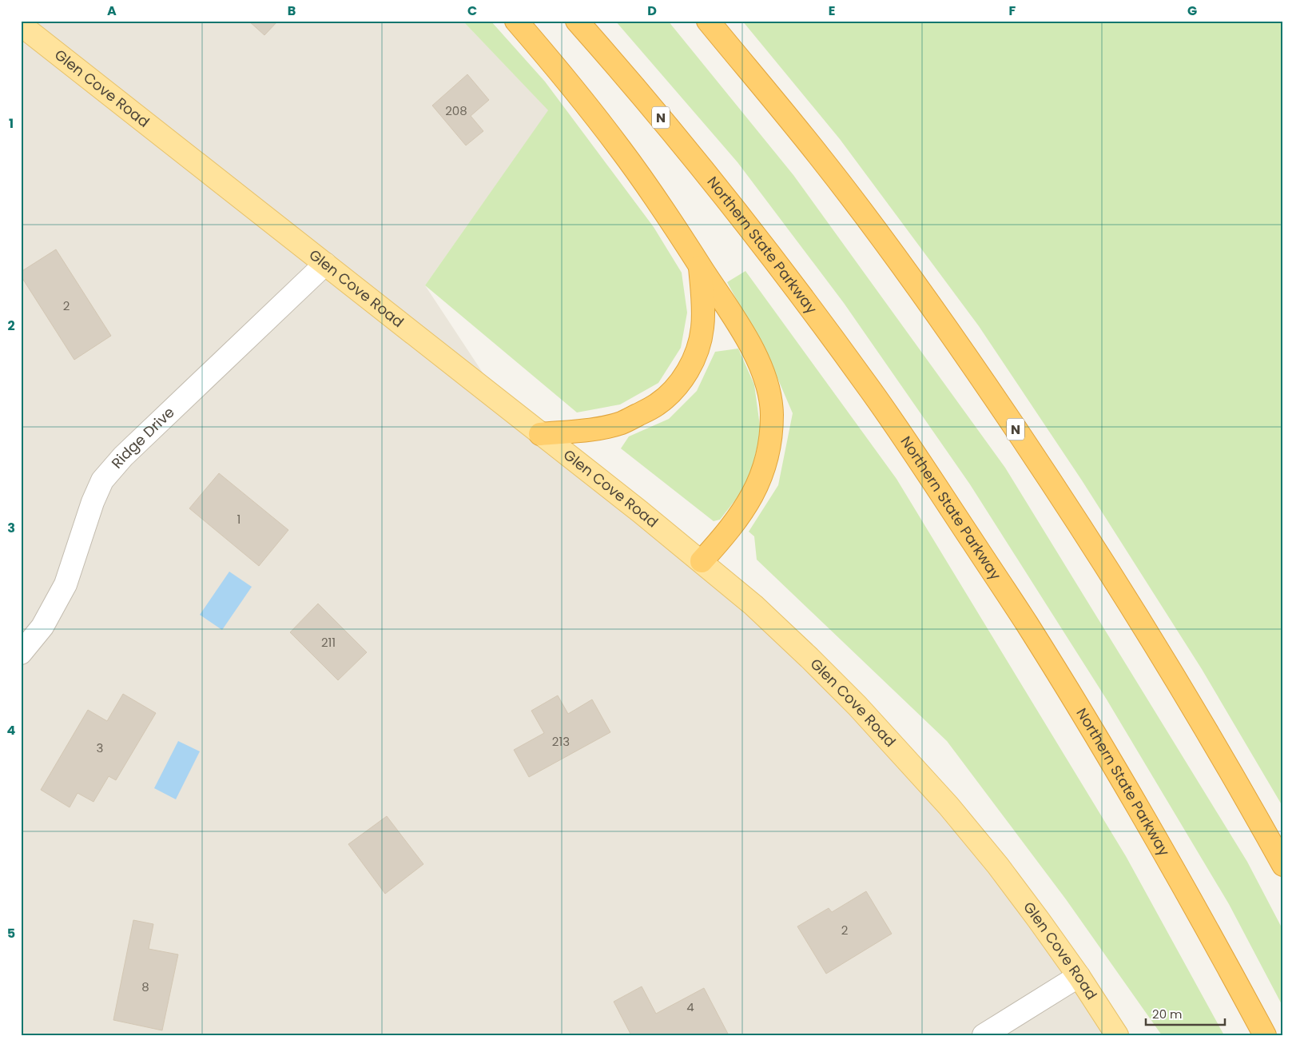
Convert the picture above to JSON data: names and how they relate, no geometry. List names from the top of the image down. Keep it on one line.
{"streets":{"highway":["N","Northern State Parkway"],"main road":["Glen Cove Road"],"street":["Ridge Drive"]},"crossings":[["Glen Cove Road","Ridge Drive"]],"house_numbers":["208","2","1","211","213","3","2","8","4"],"scale_bar":"20 m","grid":{"columns":["A","B","C","D","E","F","G"],"rows":["1","2","3","4","5"]}}
